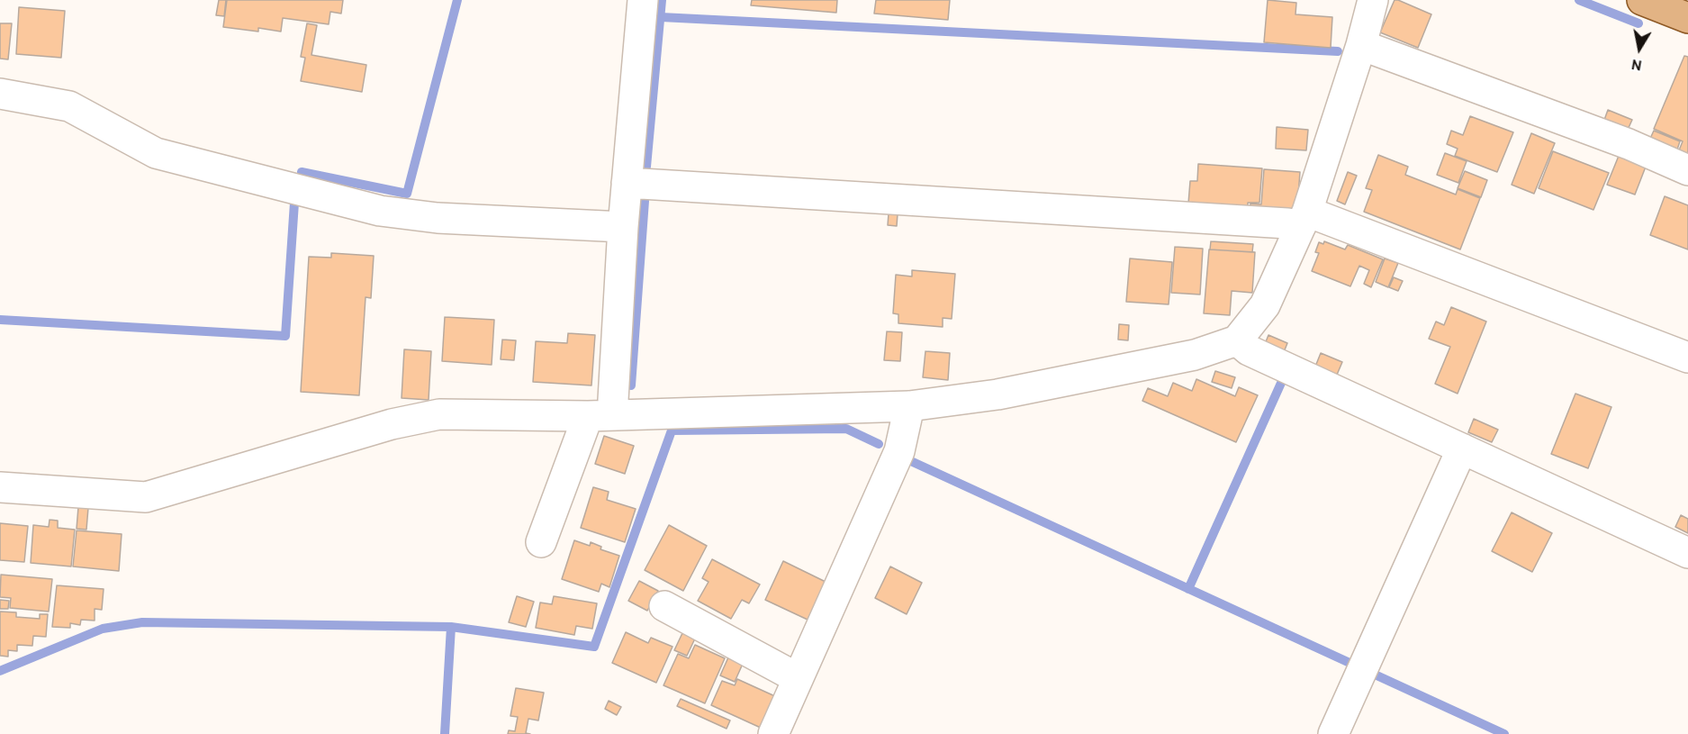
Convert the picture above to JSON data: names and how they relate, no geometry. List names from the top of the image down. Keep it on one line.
{"north":"bottom"}
